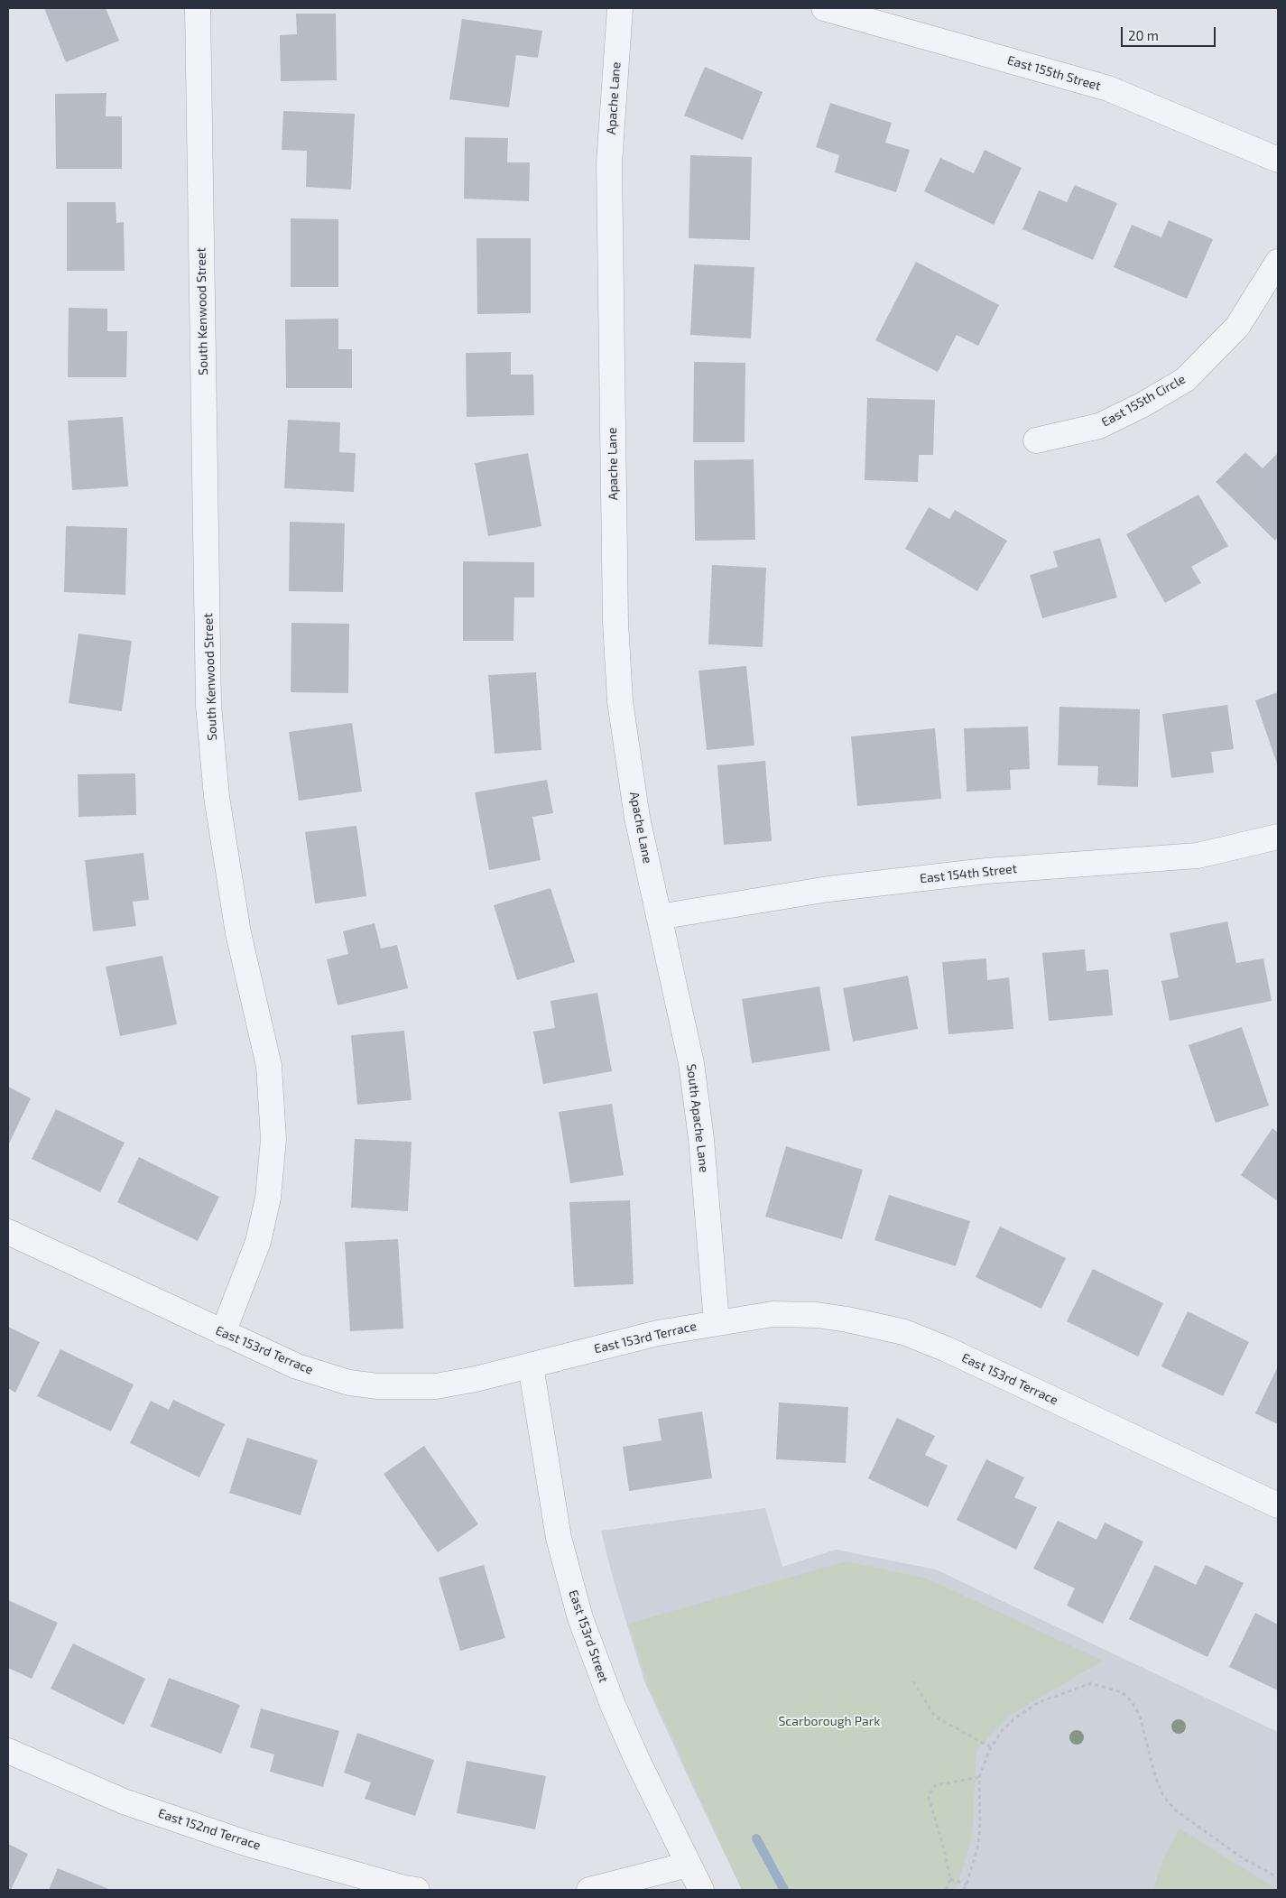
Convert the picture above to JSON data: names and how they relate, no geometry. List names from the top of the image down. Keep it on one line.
{"streets":{"street":["East 155th Street","Apache Lane","South Kenwood Street","East 155th Circle","East 154th Street","South Apache Lane","East 153rd Terrace","East 153rd Street","East 152nd Terrace"]},"crossings":[["Apache Lane","East 154th Street"],["Apache Lane","South Apache Lane"],["South Kenwood Street","East 153rd Terrace"],["East 154th Street","South Apache Lane"],["South Apache Lane","East 153rd Terrace"],["East 153rd Terrace","East 153rd Street"]],"parks":["Scarborough Park"],"scale_bar":"20 m"}
